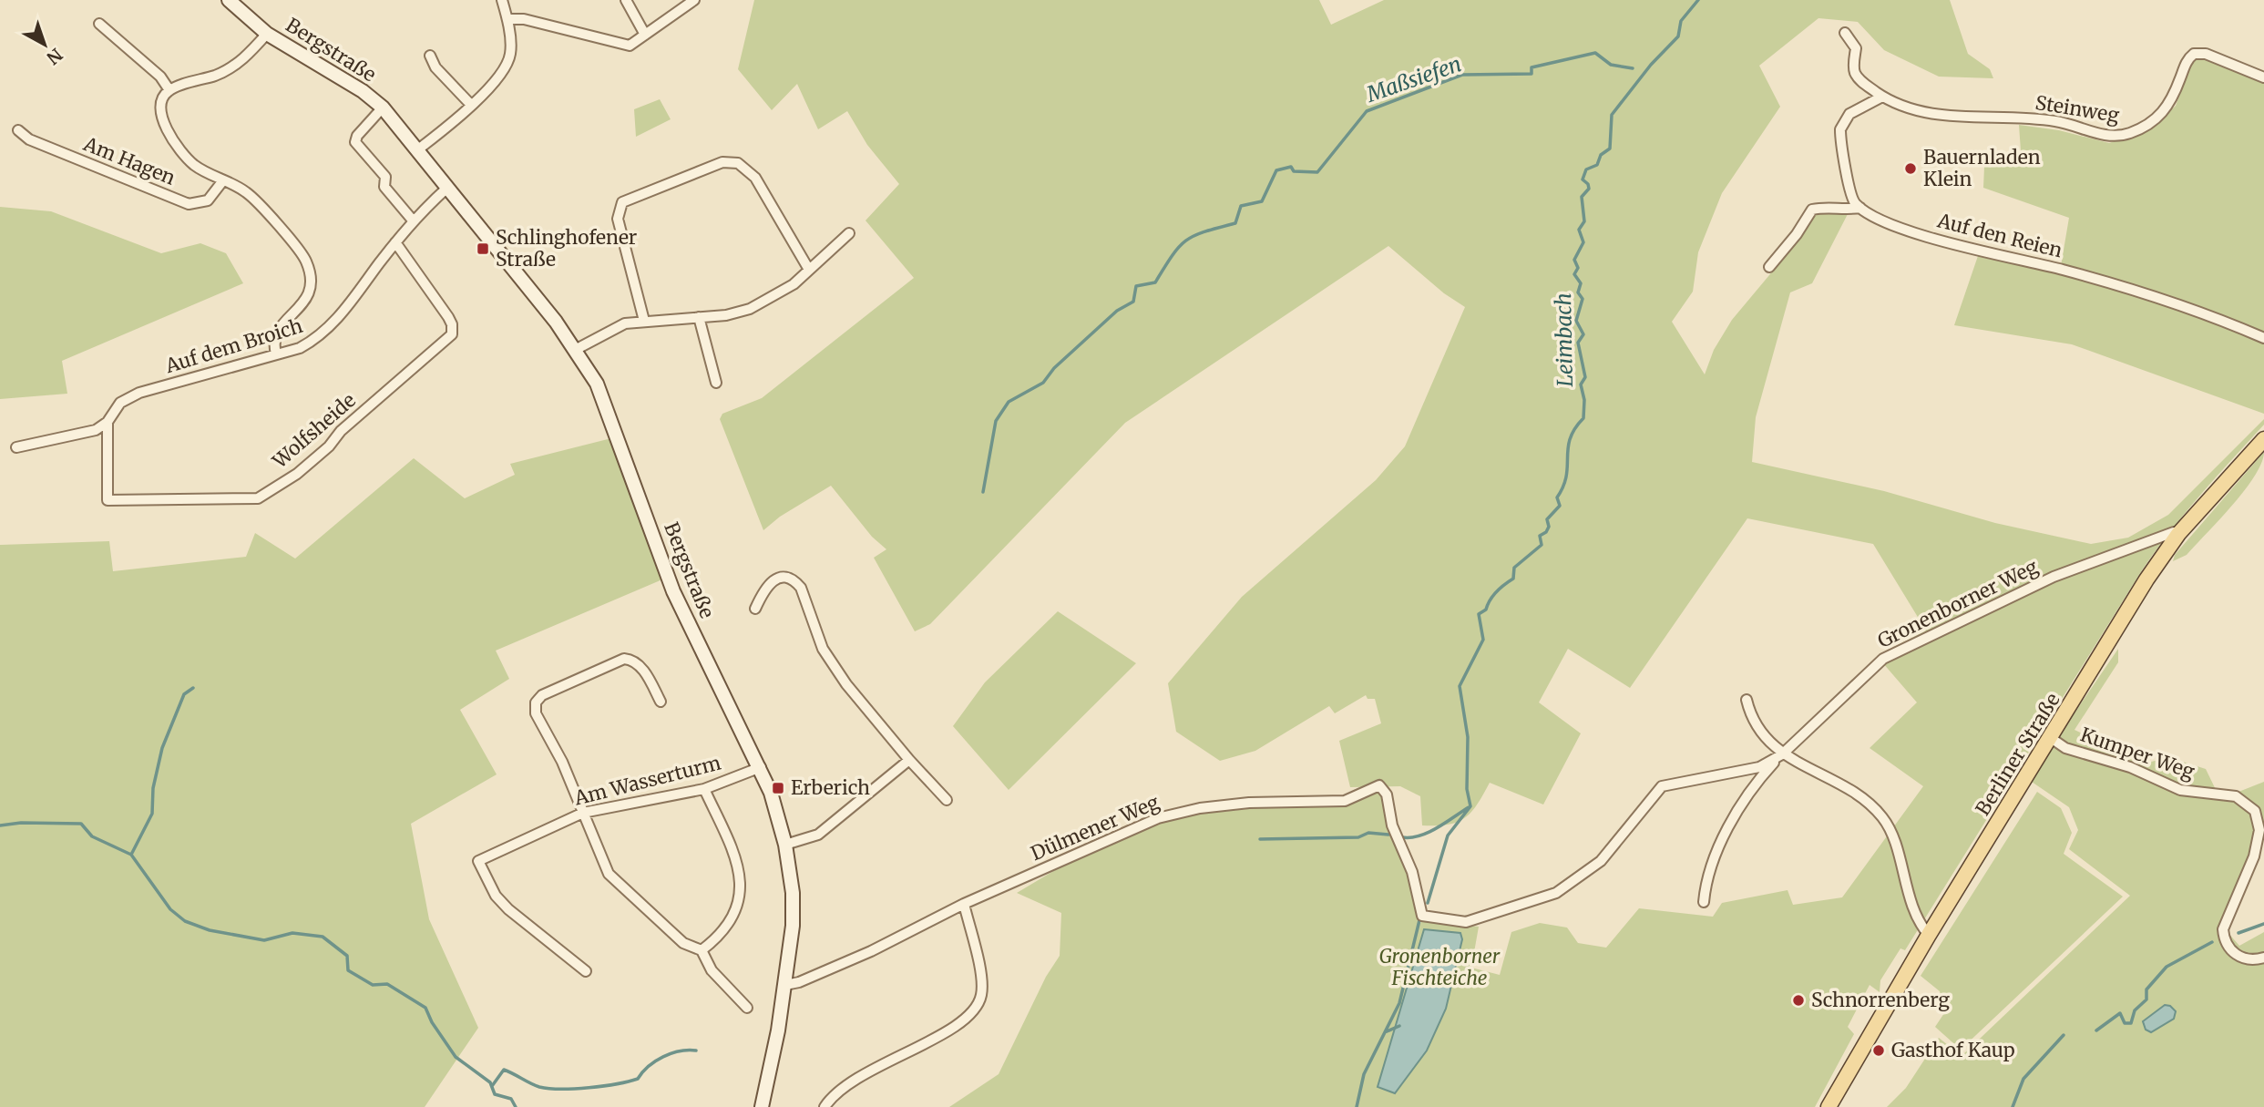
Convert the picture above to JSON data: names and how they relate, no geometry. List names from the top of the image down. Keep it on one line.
{"streets":{"main road":["Berliner Straße"],"street":["Bergstraße","Steinweg","Am Hagen","Auf den Reien","Auf dem Broich","Wolfsheide","Gronenborner Weg","Kumper Weg","Am Wasserturm","Dülmener Weg"]},"crossings":[["Bergstraße","Auf dem Broich"],["Bergstraße","Am Wasserturm"],["Bergstraße","Dülmener Weg"],["Auf dem Broich","Wolfsheide"],["Gronenborner Weg","Berliner Straße"],["Gronenborner Weg","Dülmener Weg"],["Kumper Weg","Berliner Straße"]],"water":["Maßsiefen","Leimbach"],"parks":["Gronenborner Fischteiche"],"places":{"other":["Bauernladen Klein","Schnorrenberg","Gasthof Kaup"],"transit":["Schlinghofener Straße","Erberich"]},"north":"bottom right"}
